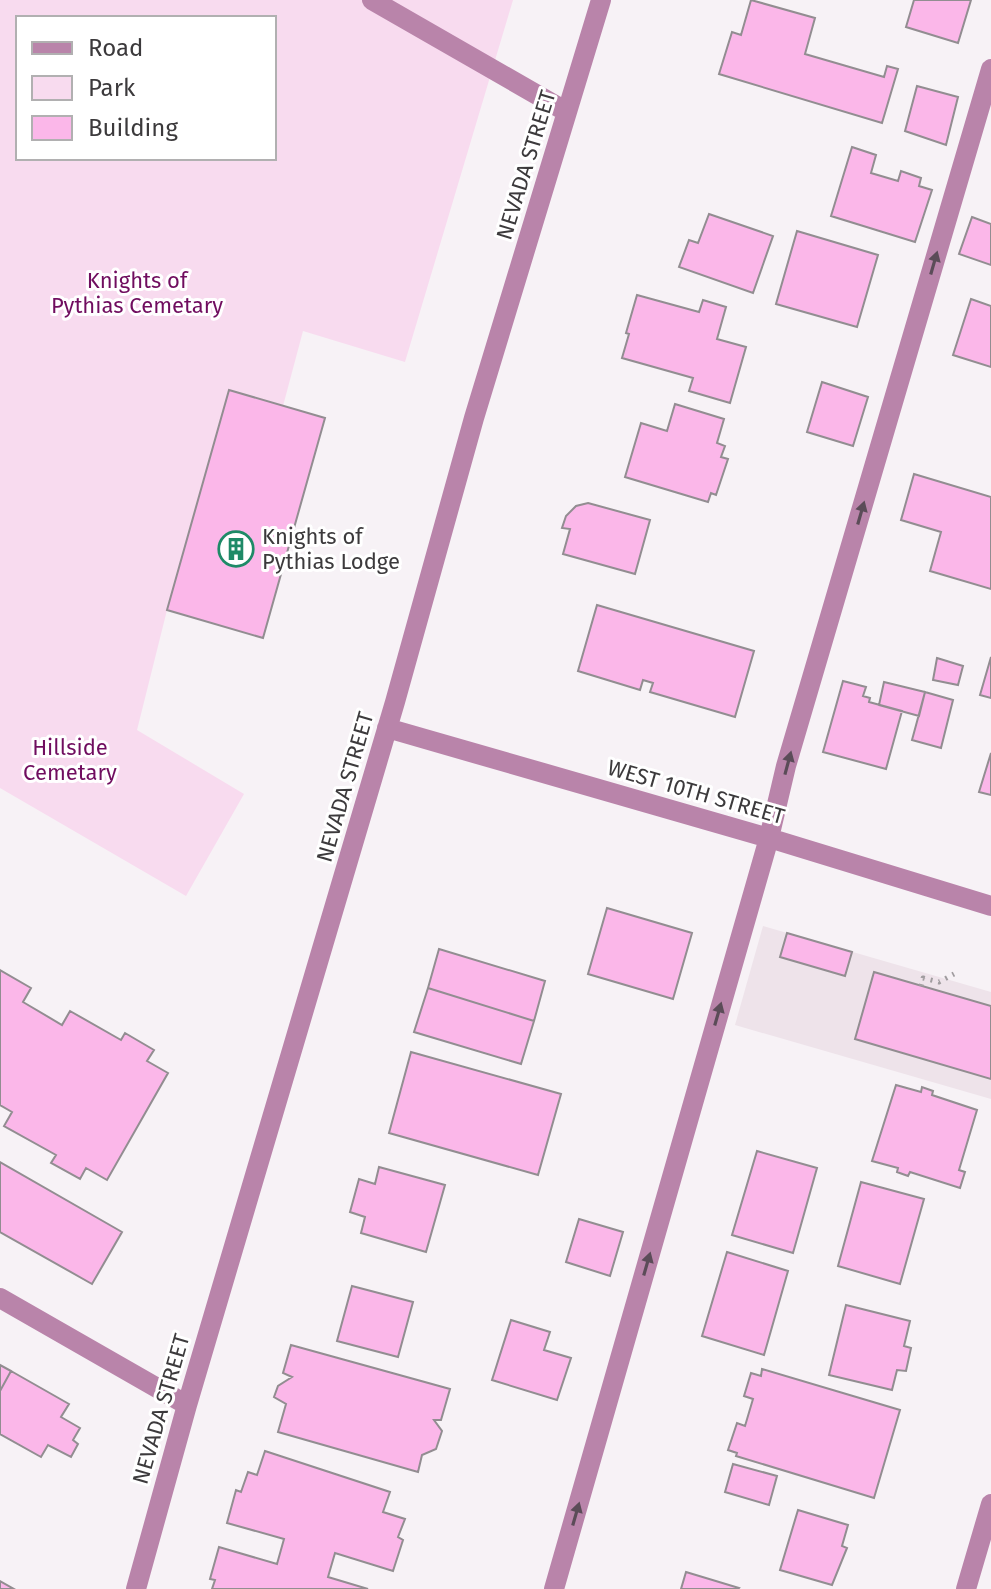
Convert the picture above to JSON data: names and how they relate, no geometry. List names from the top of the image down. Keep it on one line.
{"streets":{"street":["NEVADA STREET","WEST 10TH STREET"]},"crossings":[["NEVADA STREET","WEST 10TH STREET"]],"parks":["Knights of Pythias Cemetary","Hillside Cemetary"],"places":{"building":["Knights of Pythias Lodge"]},"legend":["Road","Park","Building"]}
